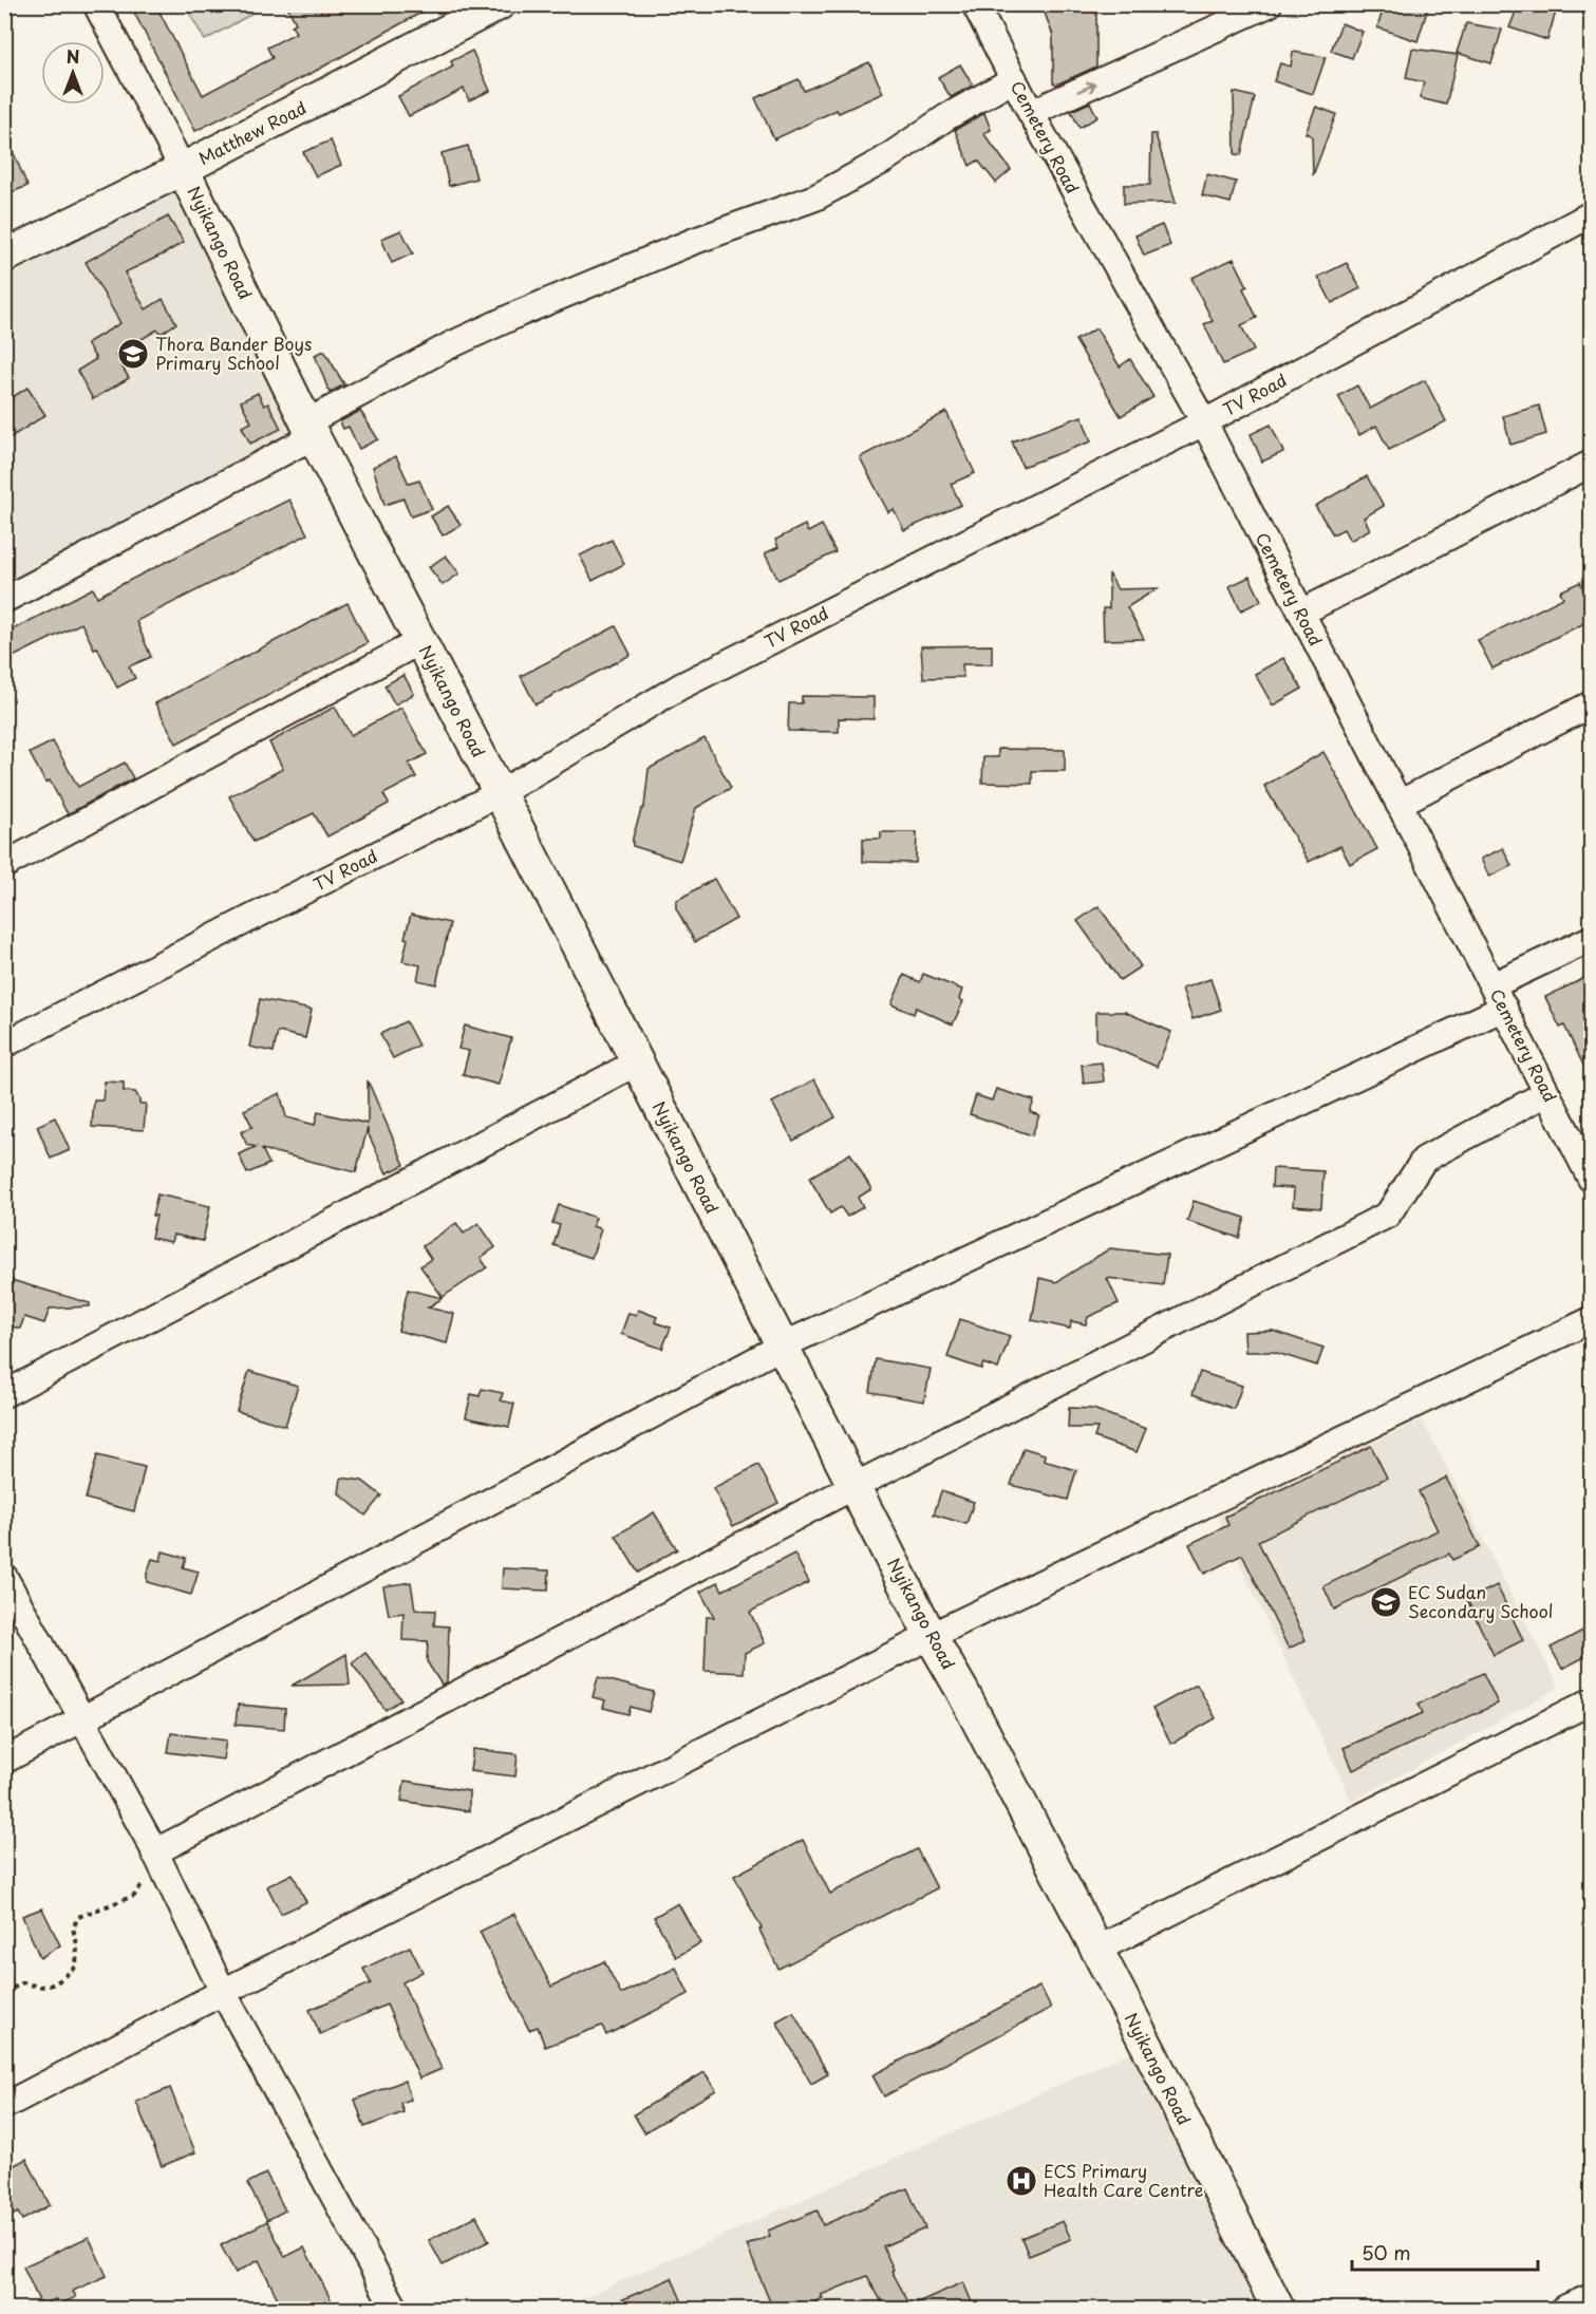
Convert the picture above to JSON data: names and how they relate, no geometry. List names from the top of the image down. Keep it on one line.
{"streets":{"street":["Matthew Road","Cemetery Road","Nyikango Road","TV Road"]},"crossings":[["Matthew Road","Nyikango Road"],["Cemetery Road","TV Road"],["Nyikango Road","TV Road"]],"places":{"school or university":["Thora Bander Boys Primary School","EC Sudan Secondary School"],"hospital":["ECS Primary Health Care Centre"]},"scale_bar":"50 m","north":"top"}
